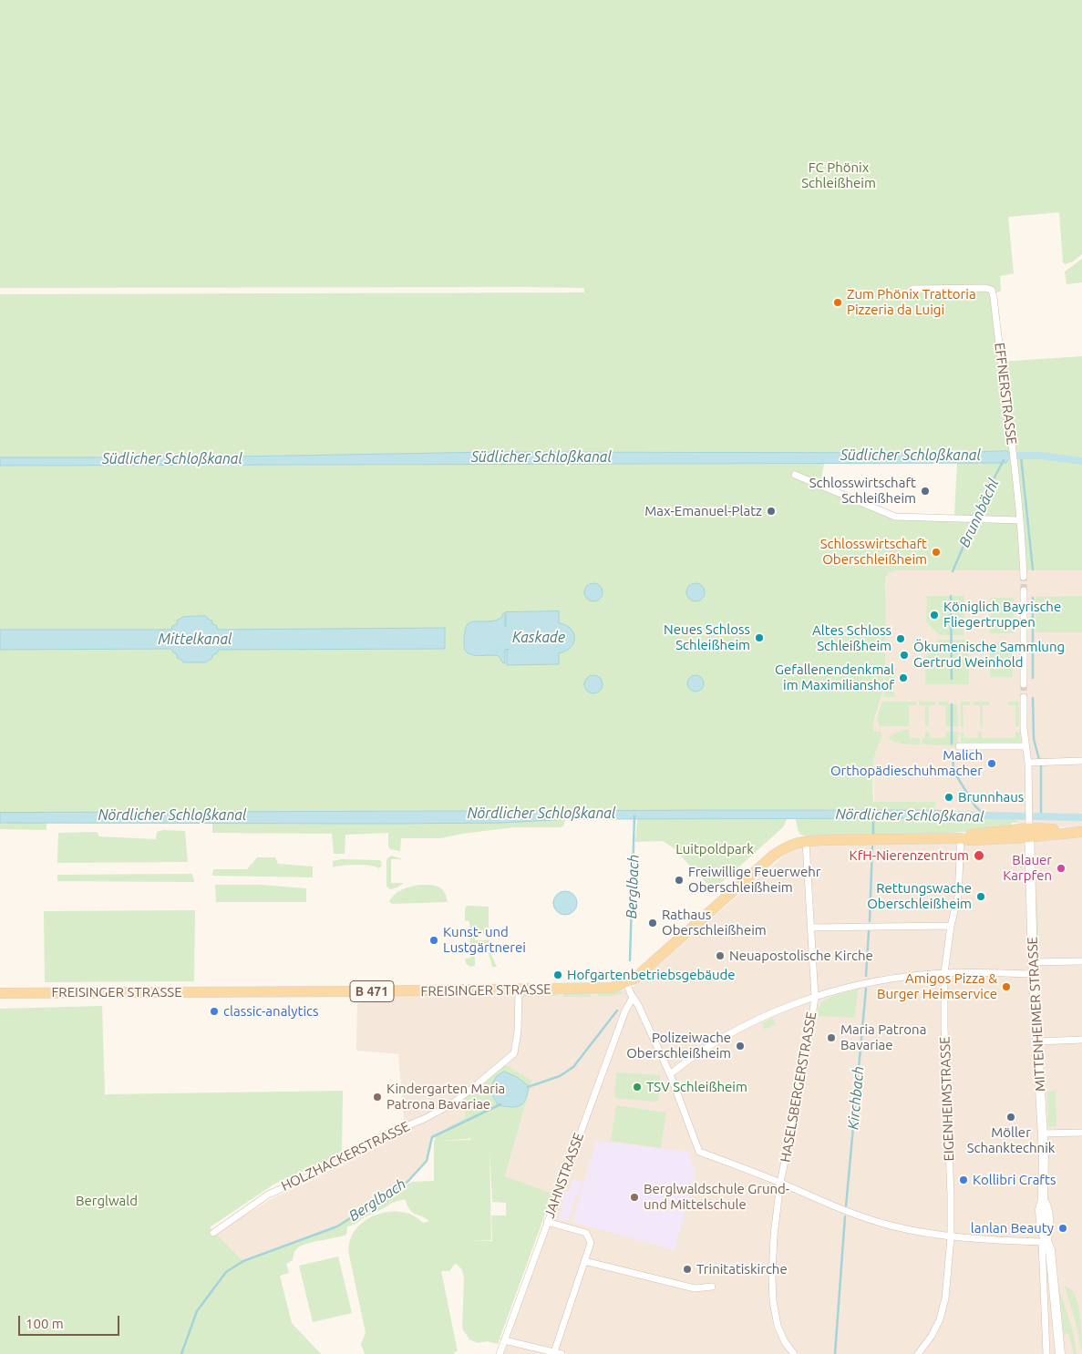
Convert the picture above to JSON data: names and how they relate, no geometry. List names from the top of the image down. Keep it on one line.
{"streets":{"main road":["FREISINGER STRASSE","B 471","MITTENHEIMER STRASSE"],"street":["EFFNERSTRASSE","HASELSBERGERSTRASSE","EIGENHEIMSTRASSE","HOLZHACKERSTRASSE","JAHNSTRASSE"]},"crossings":[["FREISINGER STRASSE","B 471"],["FREISINGER STRASSE","MITTENHEIMER STRASSE"],["FREISINGER STRASSE","HASELSBERGERSTRASSE"],["FREISINGER STRASSE","EIGENHEIMSTRASSE"],["FREISINGER STRASSE","HOLZHACKERSTRASSE"],["B 471","MITTENHEIMER STRASSE"]],"water":["Südlicher Schloßkanal","Brunnbächl","Kaskade","Mittelkanal","Nördlicher Schloßkanal","Berglbach","Kirchbach"],"parks":["FC Phönix Schleißheim","Luitpoldpark","Berglwald"],"places":["Zum Phönix Trattoria Pizzeria da Luigi","Schlosswirtschaft Schleißheim","Max-Emanuel-Platz","Schlosswirtschaft Oberschleißheim","Königlich Bayrische Fliegertruppen","Neues Schloss Schleißheim","Altes Schloss Schleißheim","Ökumenische Sammlung Gertrud Weinhold","Gefallenendenkmal im Maximilianshof","Malich Orthopädieschuhmacher","Brunnhaus","KfH-Nierenzentrum","Blauer Karpfen","Freiwillige Feuerwehr Oberschleißheim","Rettungswache Oberschleißheim","Rathaus Oberschleißheim","Kunst- und Lustgärtnerei","Neuapostolische Kirche","Hofgartenbetriebsgebäude","Amigos Pizza & Burger Heimservice","classic-analytics","Maria Patrona Bavariae","Polizeiwache Oberschleißheim","TSV Schleißheim","Kindergarten Maria Patrona Bavariae","Möller Schanktechnik","Kollibri Crafts","Berglwaldschule Grund- und Mittelschule","lanlan Beauty","Trinitatiskirche"],"scale_bar":"100 m"}
